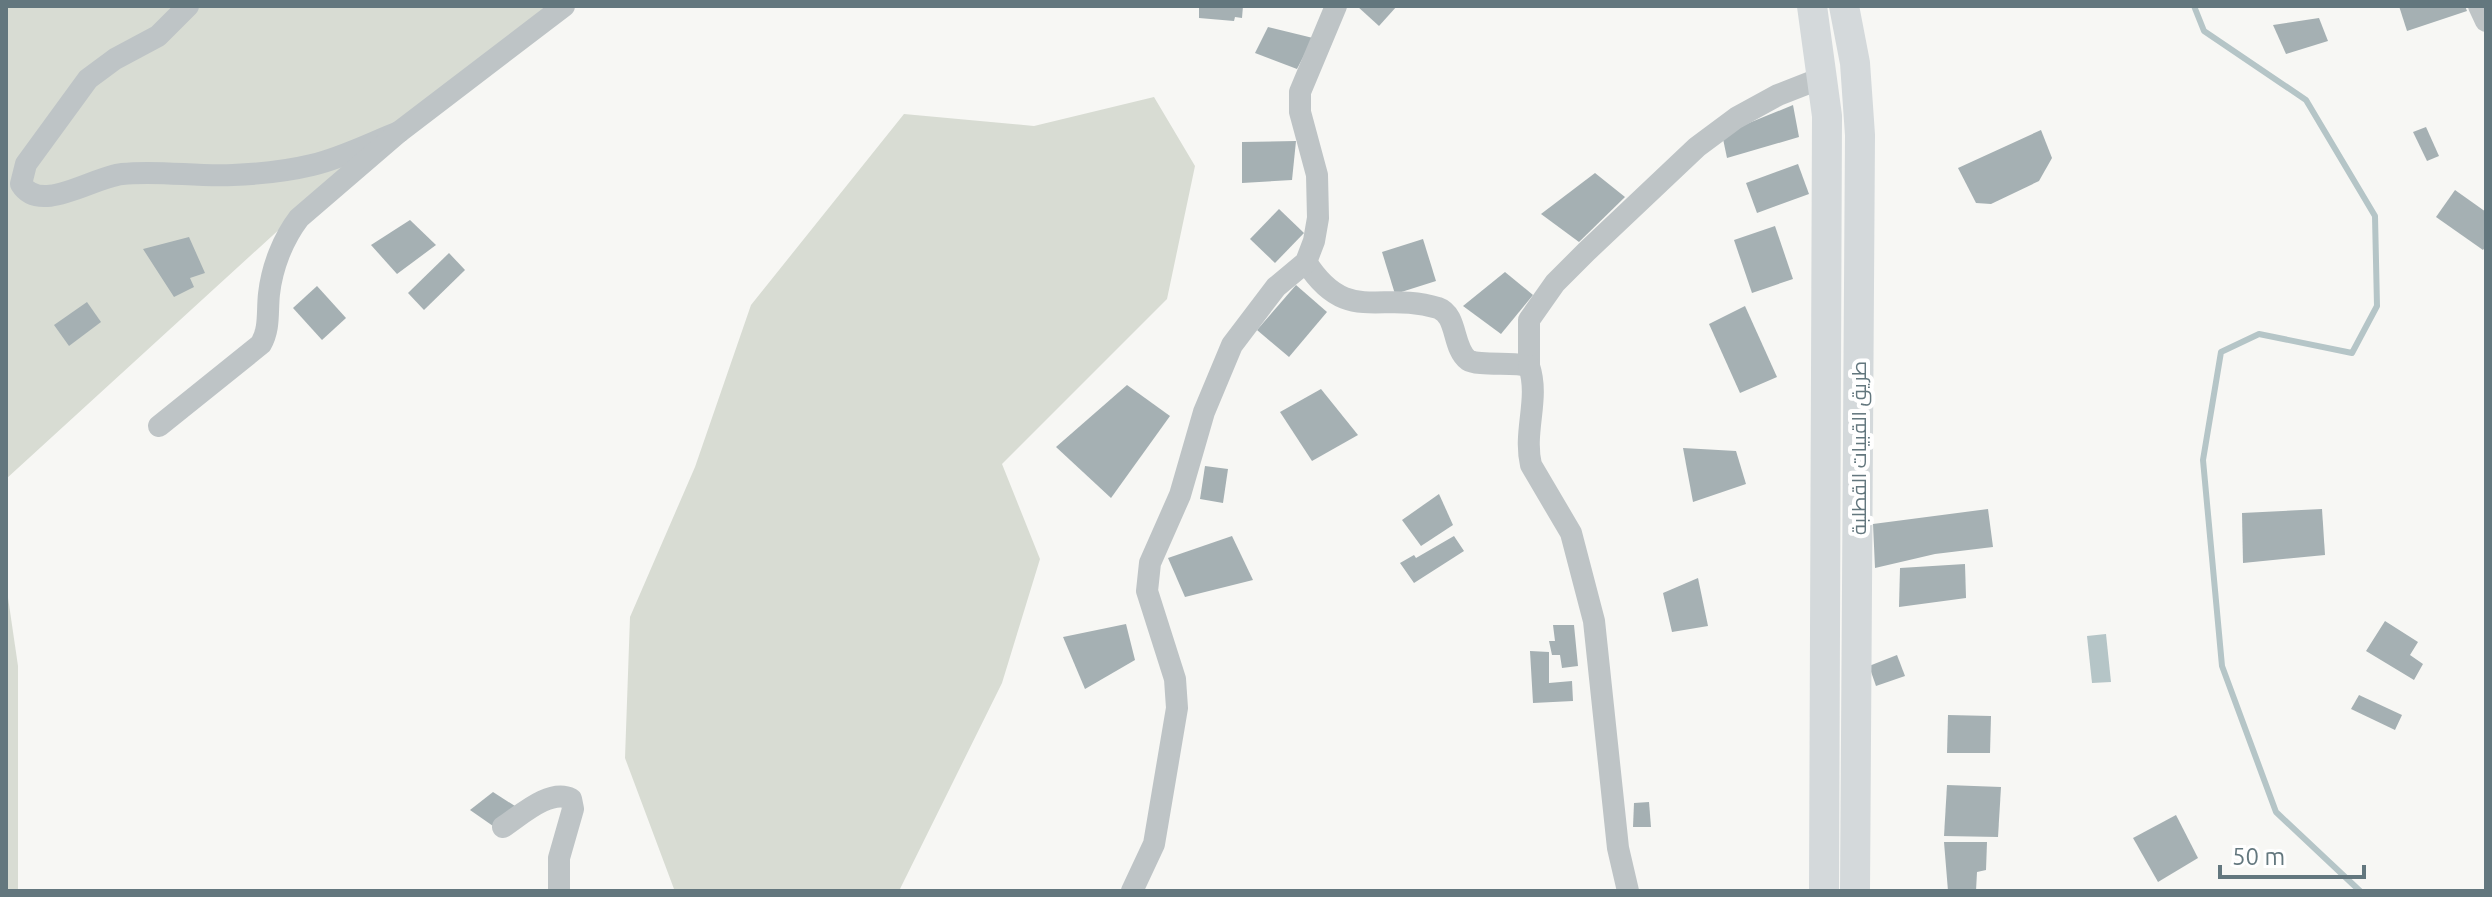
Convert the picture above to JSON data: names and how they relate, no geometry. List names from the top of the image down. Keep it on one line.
{"streets":{"main road":["طريق القبيات القطلبة"]},"scale_bar":"50 m"}
